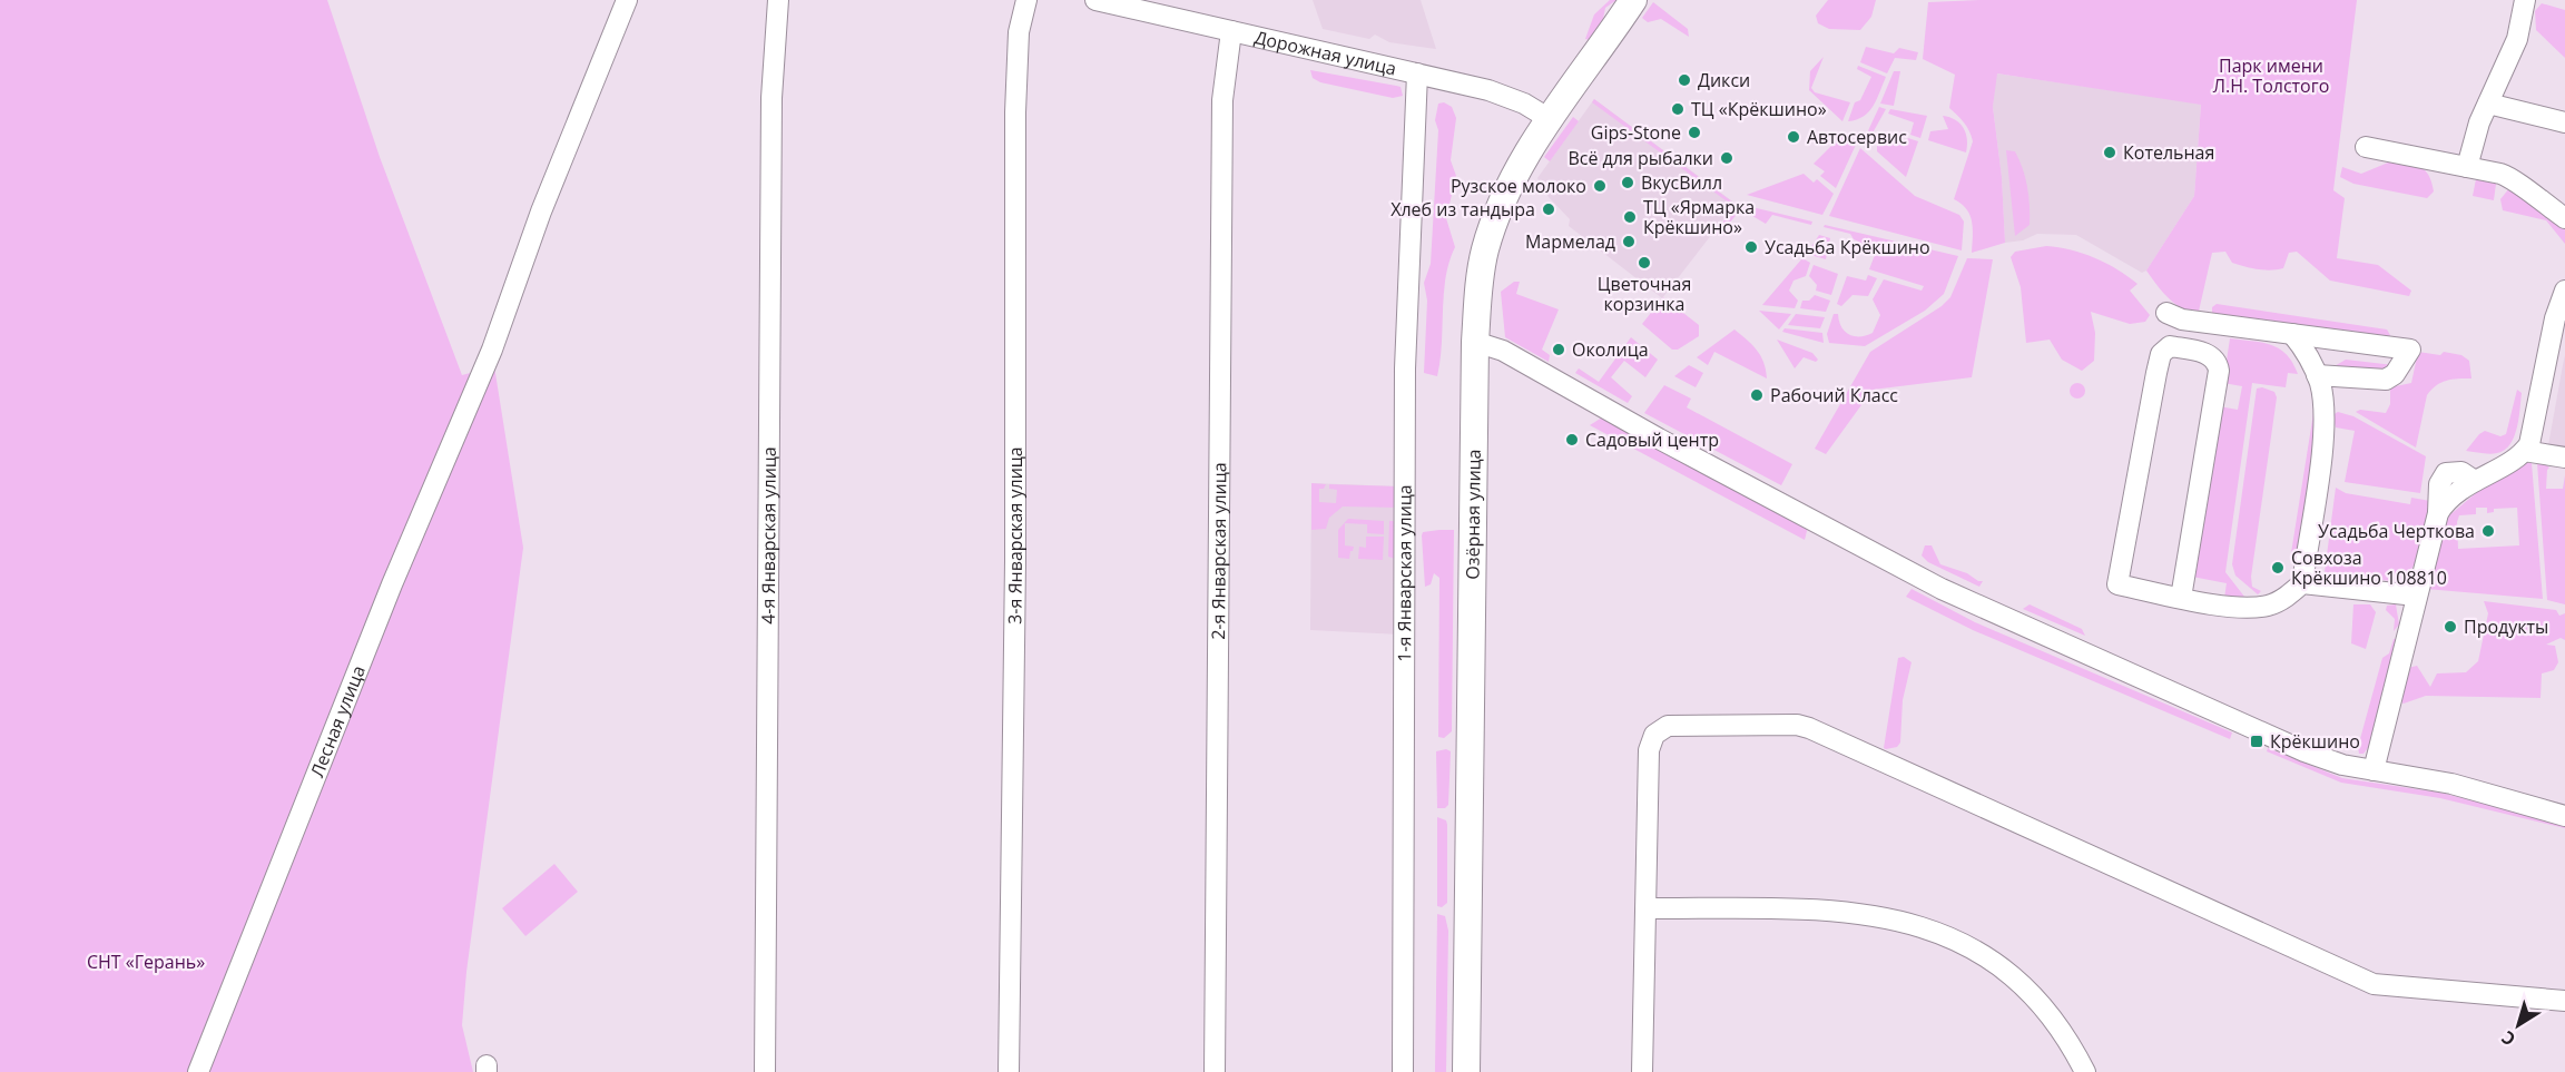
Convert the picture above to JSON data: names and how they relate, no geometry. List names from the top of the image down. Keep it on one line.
{"streets":{"main road":["Озёрная улица"],"street":["Дорожная улица","4-я Январская улица","3-я Январская улица","2-я Январская улица","1-я Январская улица","Лесная улица"]},"crossings":[["Дорожная улица","Озёрная улица"],["Дорожная улица","2-я Январская улица"],["Дорожная улица","1-я Январская улица"]],"parks":["Парк имени Л.Н. Толстого","СНТ «Герань»"],"places":{"other":["Дикси","ТЦ «Крёкшино»","Gips-Stone","Автосервис","Котельная","Всё для рыбалки","ВкусВилл","Рузское молоко","Хлеб из тандыра","ТЦ «Ярмарка Крёкшино»","Мармелад","Усадьба Крёкшино","Цветочная корзинка","Околица","Рабочий Класс","Садовый центр","Усадьба Черткова","Совхоза Крёкшино 108810","Продукты"],"transit":["Крёкшино"]},"north":"bottom left"}
